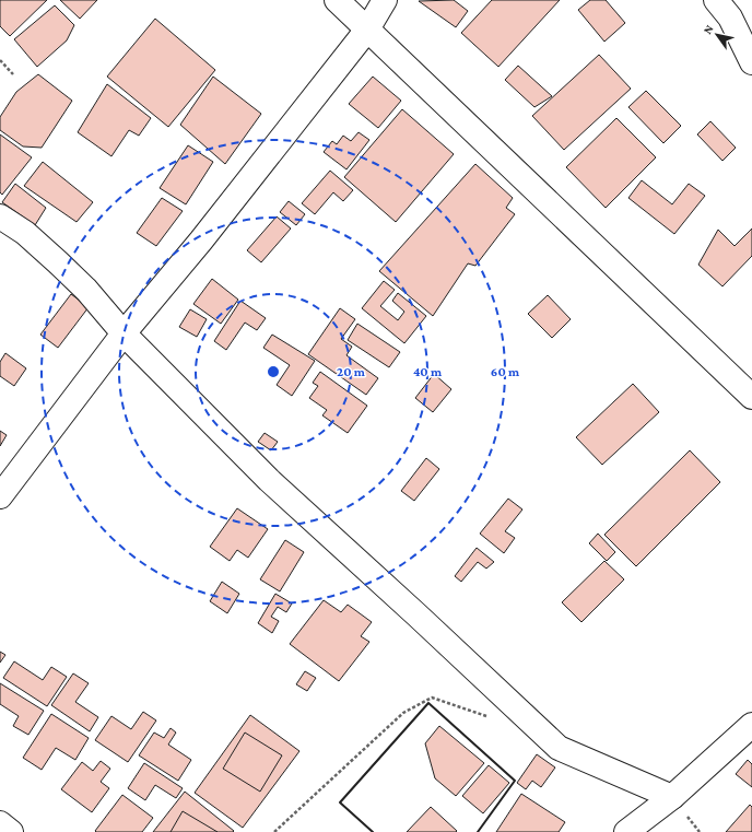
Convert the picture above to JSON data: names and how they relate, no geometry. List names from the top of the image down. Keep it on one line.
{"north":"top left","rings":["20 m","40 m","60 m"]}
